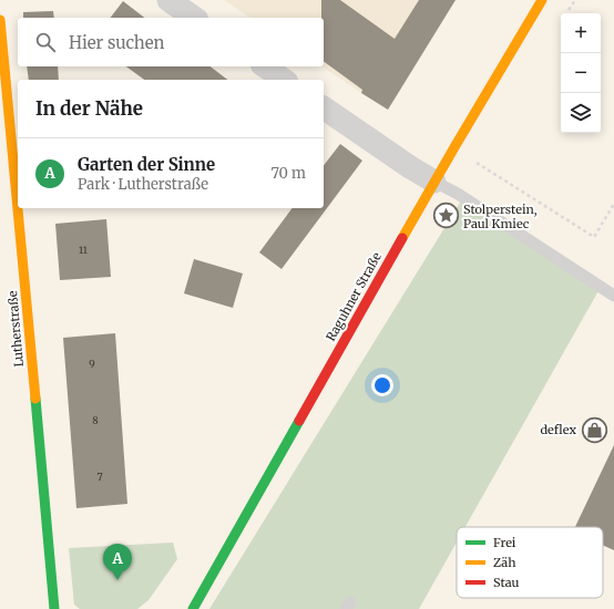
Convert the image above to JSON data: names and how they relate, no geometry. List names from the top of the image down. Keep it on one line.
{"streets":{"main road":["Raguhner Straße","Lutherstraße"]},"places":{"place":["Stolperstein, Paul Kmiec"],"shop":["deflex"]},"house_numbers":["11","9","8","7"],"legend":["Frei","Zäh","Stau"],"page":{"map_buttons":["+","−"],"search":"Hier suchen","heading":"In der Nähe","list":[{"mark":"A","name":"Garten der Sinne","note":"Park · Lutherstraße","value":"70 m"}],"pins":"A"}}
